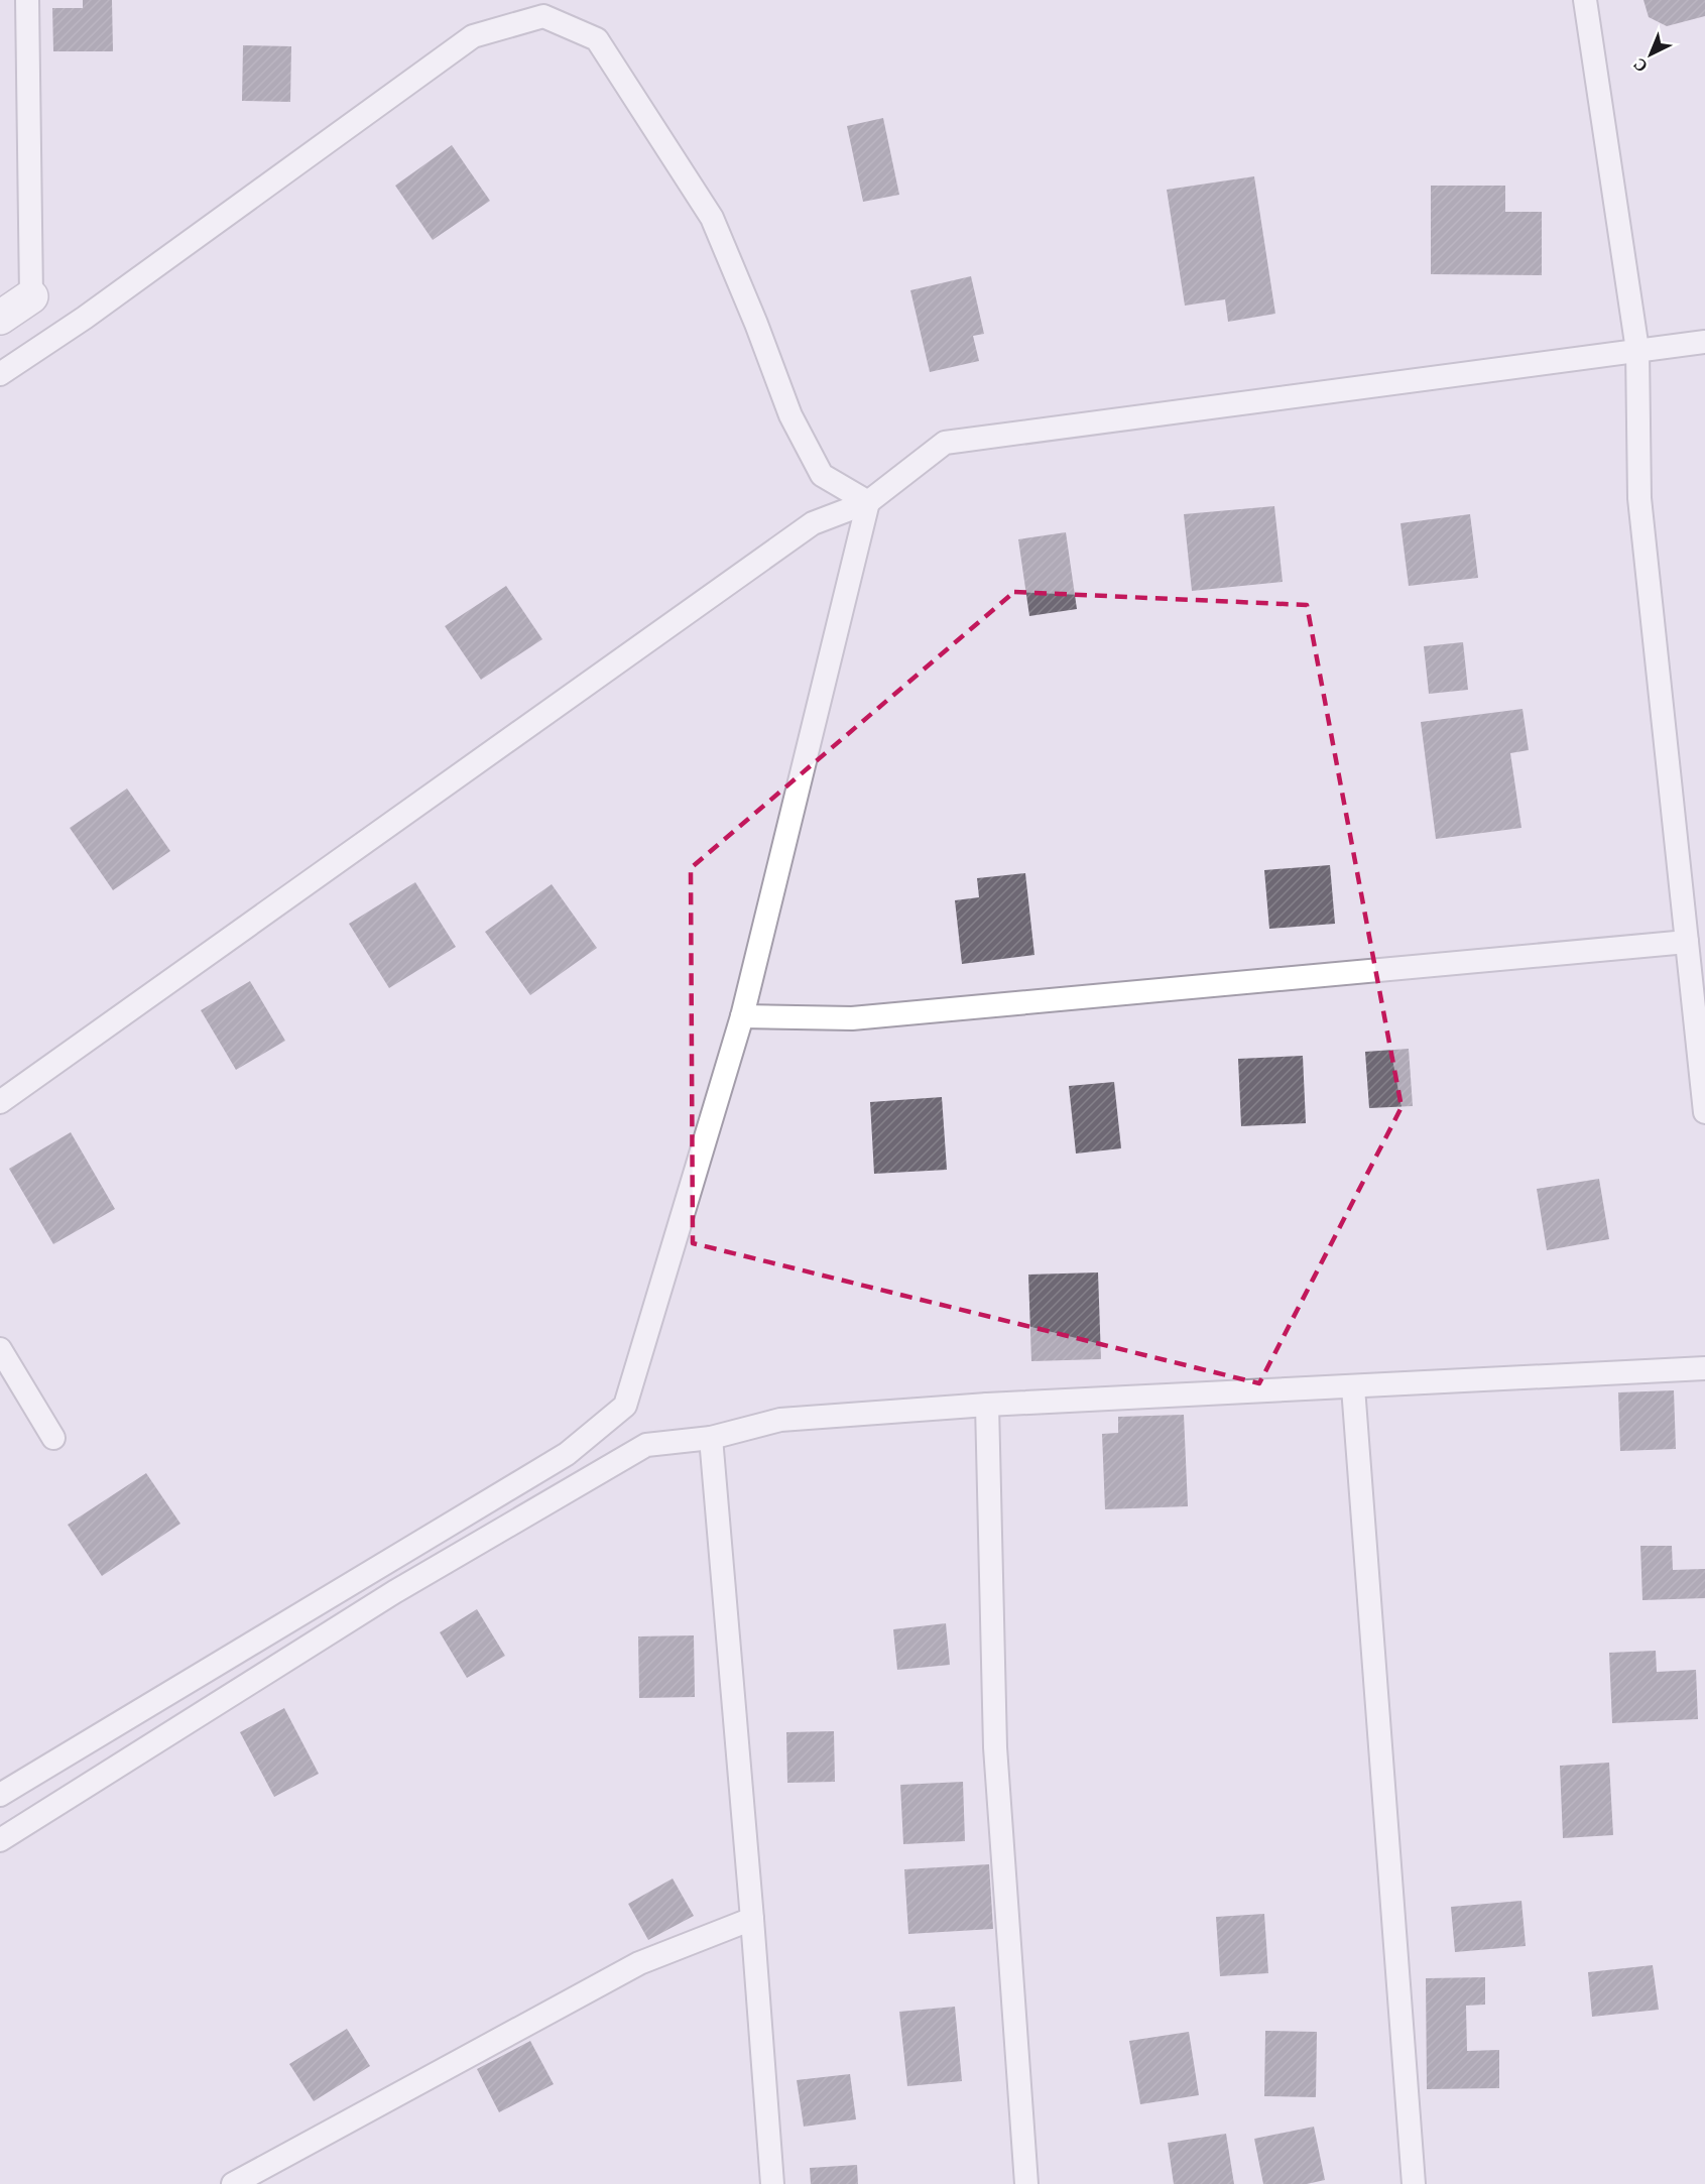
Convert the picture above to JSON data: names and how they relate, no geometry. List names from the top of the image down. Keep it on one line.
{"north":"bottom left"}
